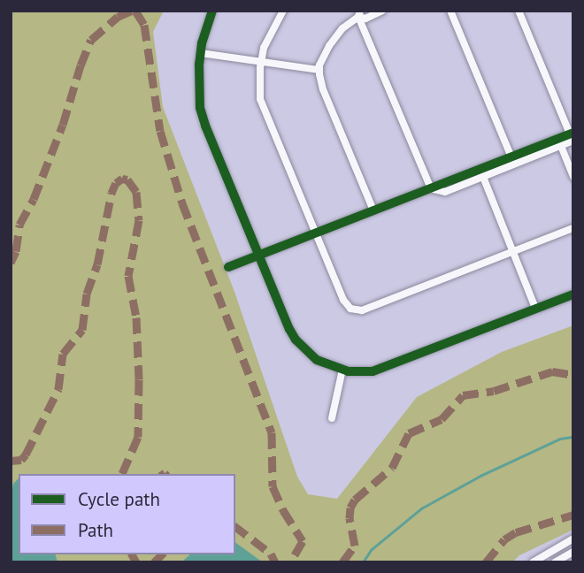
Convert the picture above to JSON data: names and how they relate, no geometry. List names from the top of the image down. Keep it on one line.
{"legend":["Cycle path","Path"]}
